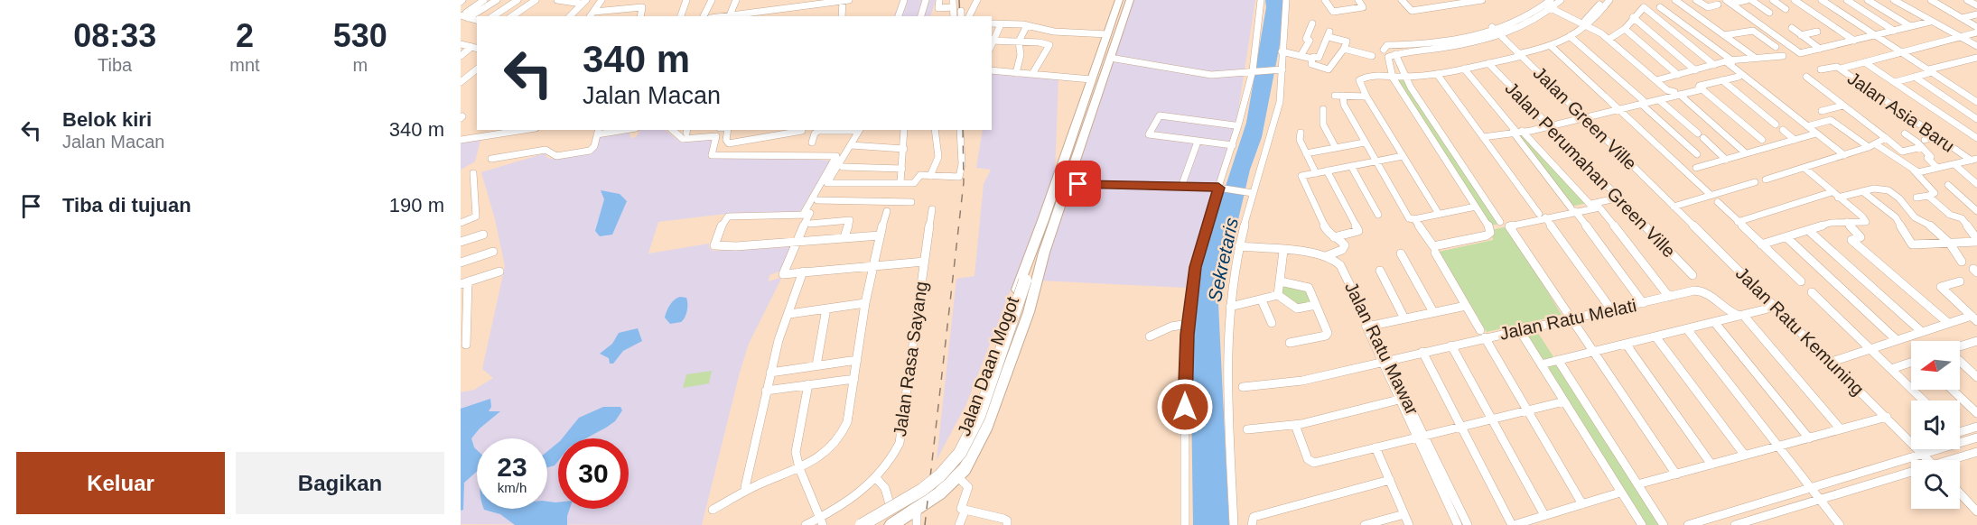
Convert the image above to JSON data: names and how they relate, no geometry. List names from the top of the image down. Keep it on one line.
{"streets":{"highway":["Jalan Daan Mogot"],"street":["Jalan Asia Baru","Jalan Green Ville","Jalan Perumahan Green Ville","Jalan Ratu Melati","Jalan Ratu Kemuning","Jalan Ratu Mawar","Jalan Rasa Sayang"]},"crossings":[["Jalan Green Ville","Jalan Perumahan Green Ville"],["Jalan Green Ville","Jalan Ratu Kemuning"],["Jalan Perumahan Green Ville","Jalan Ratu Melati"],["Jalan Ratu Melati","Jalan Ratu Mawar"]],"water":["Sekretaris"],"north":"left","page":{"eta":["08:33","Tiba","2","mnt","530","m"],"turn":["340 m","Jalan Macan"],"list":[{"name":"Belok kiri","note":"Jalan Macan","value":"340 m"},{"name":"Tiba di tujuan","value":"190 m"}],"speed":"23 km/h","limit":"30","buttons":["Keluar","Bagikan"]}}
